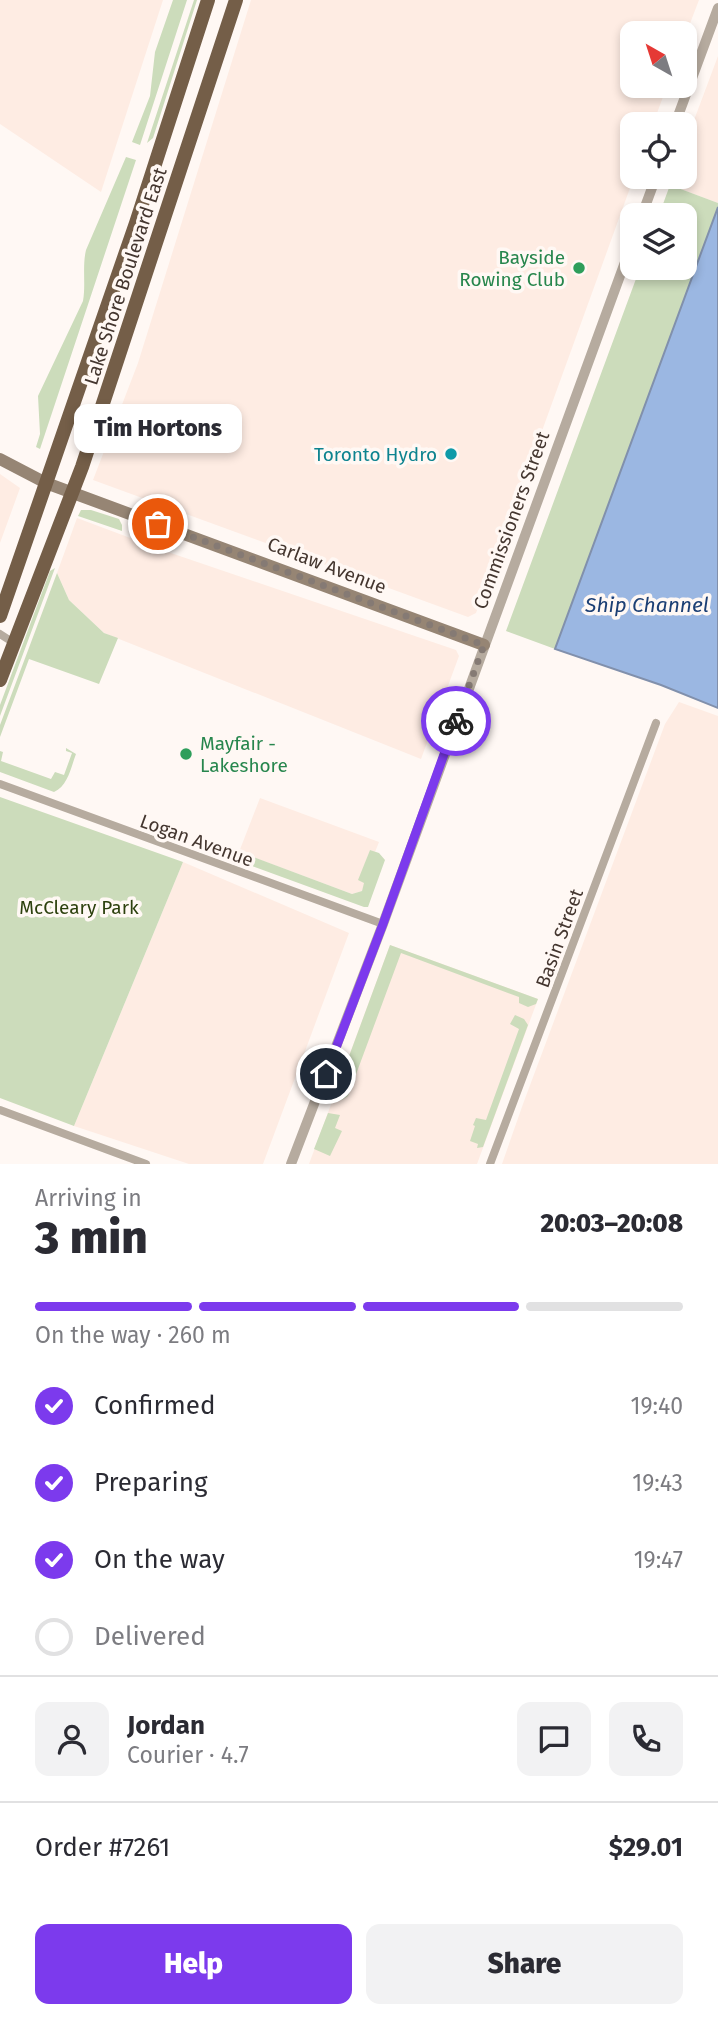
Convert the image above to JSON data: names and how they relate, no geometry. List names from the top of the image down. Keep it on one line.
{"streets":{"highway":["Lake Shore Boulevard East"],"main road":["Carlaw Avenue"],"street":["Commissioners Street","Logan Avenue","Basin Street"]},"crossings":[["Lake Shore Boulevard East","Carlaw Avenue"],["Commissioners Street","Carlaw Avenue"],["Commissioners Street","Logan Avenue"]],"water":["Ship Channel"],"parks":["McCleary Park"],"places":["Bayside Rowing Club","Toronto Hydro","Tim Hortons","Mayfair - Lakeshore"],"north":"top left","page":{"bubble":"Tim Hortons","heading":["3 min","Arriving in","20:03–20:08"],"panel":["Jordan","Courier · 4.7","Order #7261","$29.01"],"bar":"On the way · 260 m","list":[["Confirmed","19:40"],["Preparing","19:43"],["On the way","19:47"],"Delivered"],"buttons":["Help","Share"]}}
